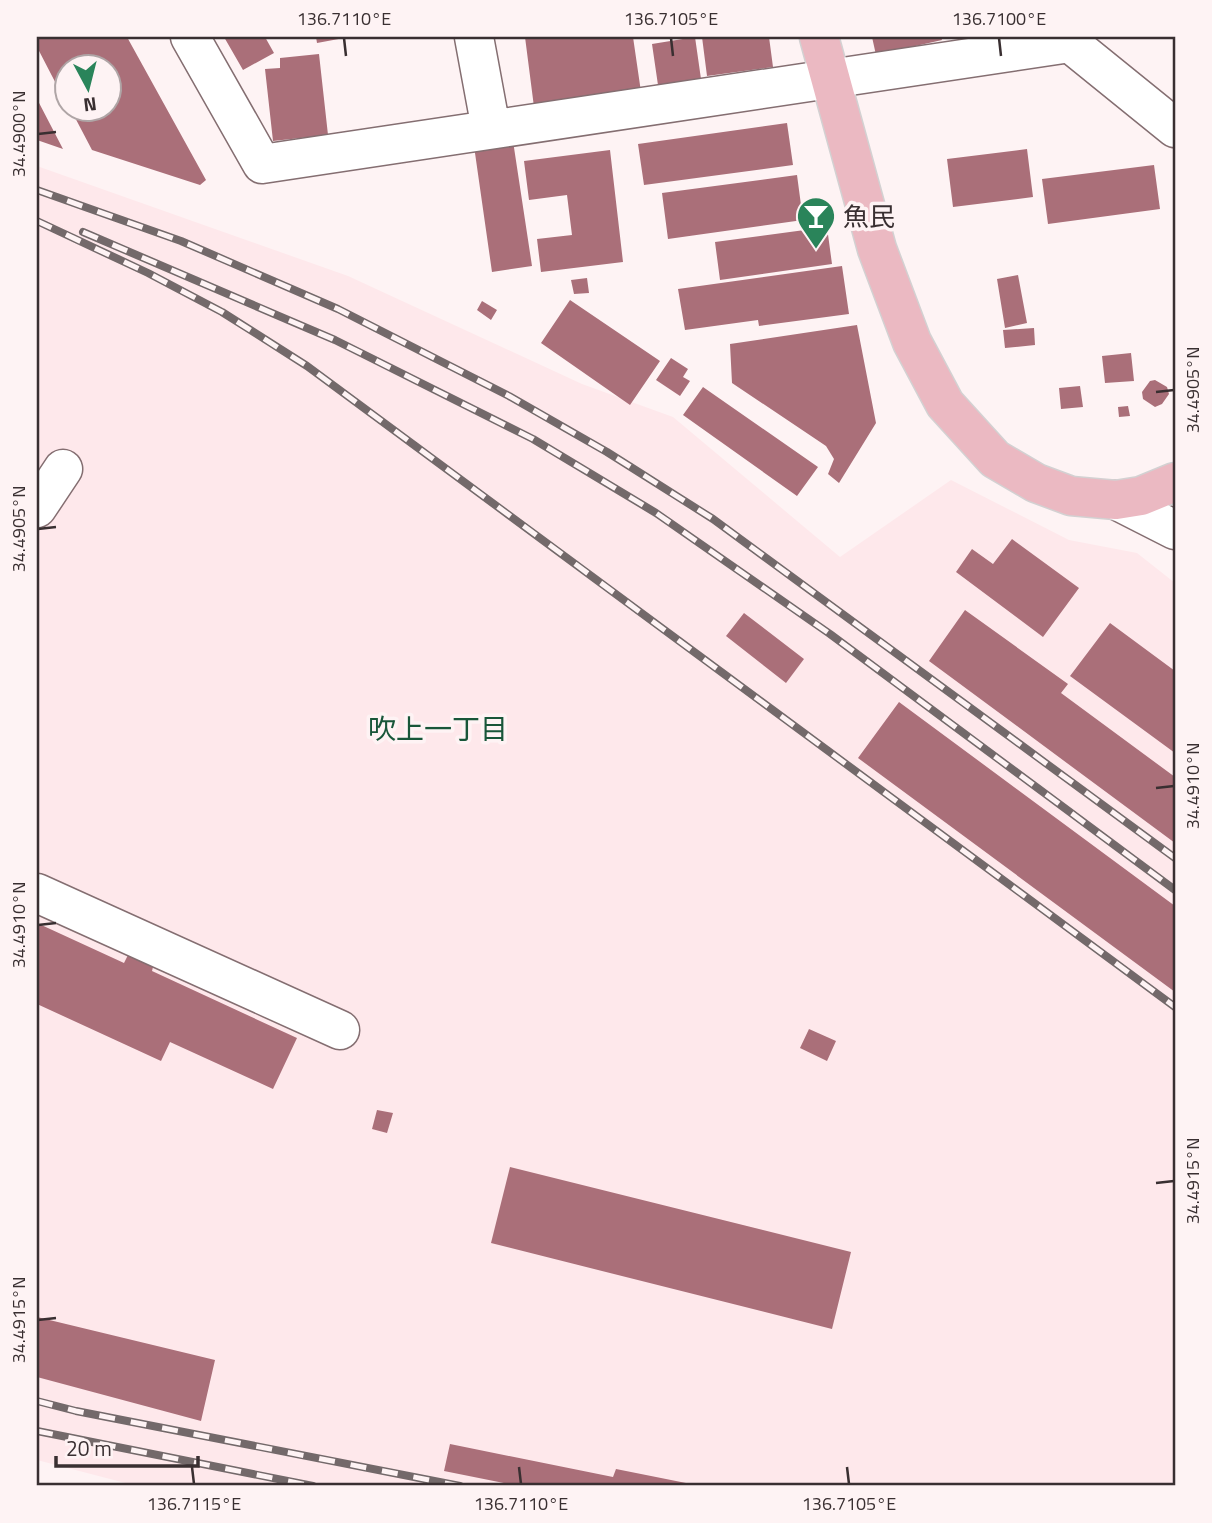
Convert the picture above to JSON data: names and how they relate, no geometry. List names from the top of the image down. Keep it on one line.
{"districts":["吹上一丁目"],"places":{"bar":["魚民"]},"scale_bar":"20 m","north":"bottom","coordinates":["136.7110°E","136.7105°E","136.7100°E","34.4900°N","34.4905°N","34.4910°N","34.4915°N","136.7115°E"]}
